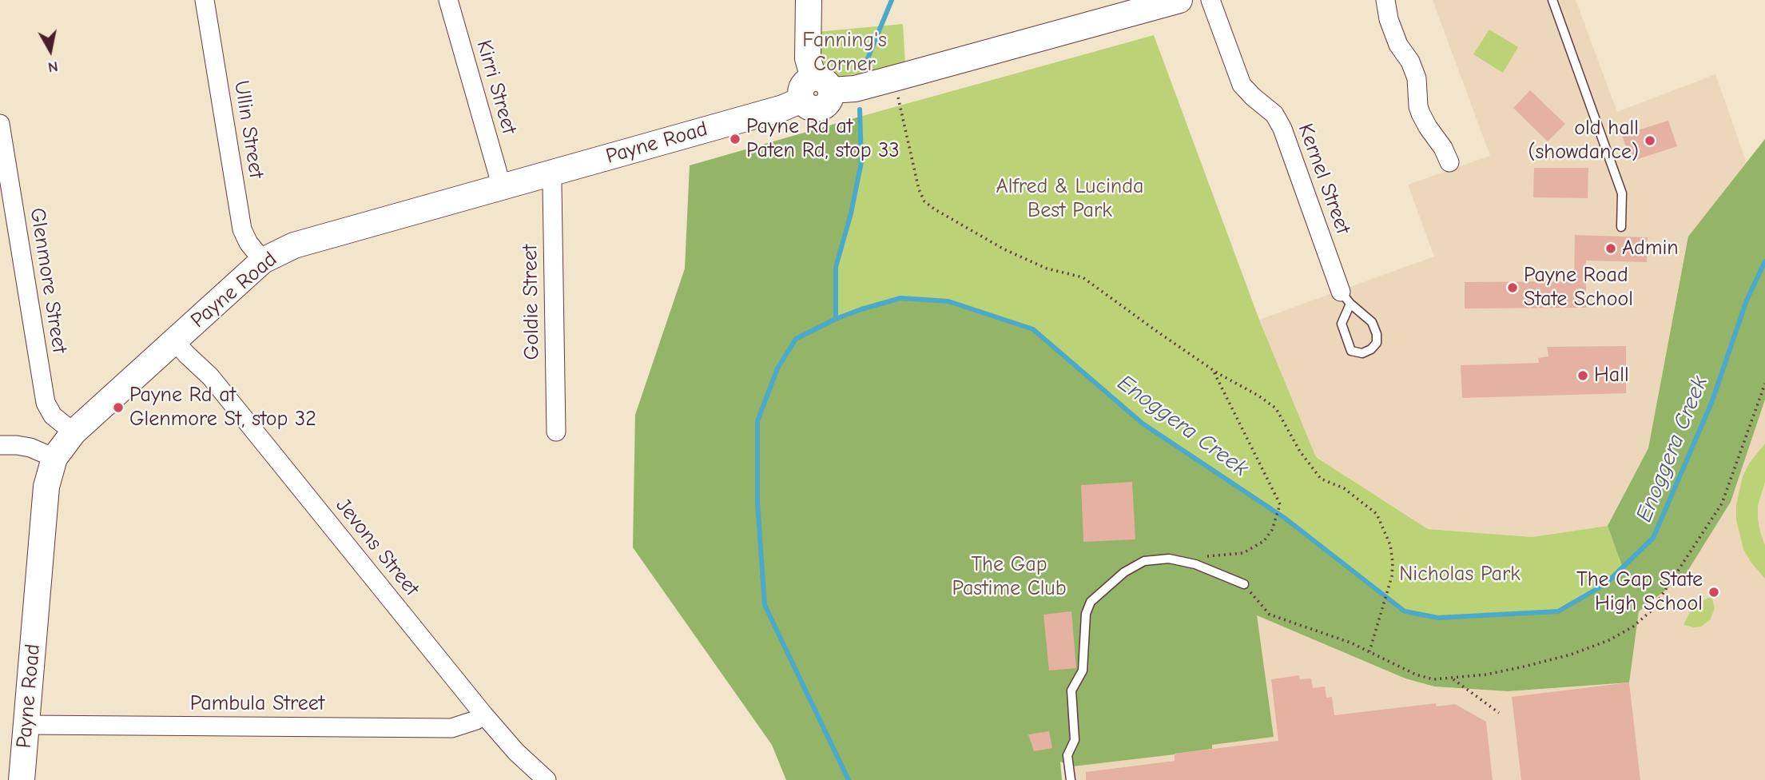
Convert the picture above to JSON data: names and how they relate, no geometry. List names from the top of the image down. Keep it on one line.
{"streets":{"main road":["Payne Road"],"street":["Kirri Street","Ullin Street","Kernel Street","Glenmore Street","Goldie Street","Jevons Street","Pambula Street"]},"crossings":[["Kirri Street","Payne Road"],["Ullin Street","Payne Road"],["Payne Road","Glenmore Street"],["Payne Road","Goldie Street"],["Payne Road","Jevons Street"],["Payne Road","Pambula Street"],["Jevons Street","Pambula Street"]],"water":["Enoggera Creek"],"parks":["Fanning's Corner","Alfred & Lucinda Best Park","The Gap Pastime Club","Nicholas Park"],"places":["Payne Rd at Paten Rd, stop 33","old hall (showdance)","Admin","Payne Road State School","Hall","Payne Rd at Glenmore St, stop 32","The Gap State High School"],"north":"bottom"}
